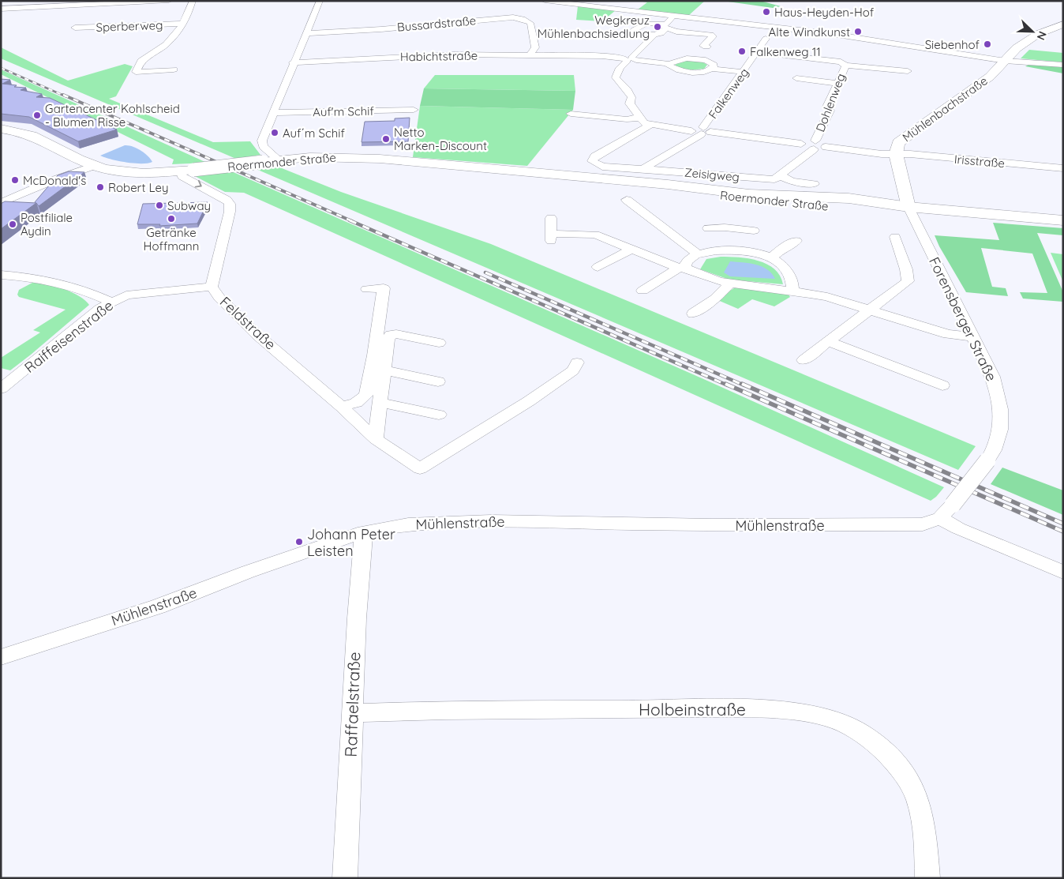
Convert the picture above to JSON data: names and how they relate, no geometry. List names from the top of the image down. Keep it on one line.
{"streets":{"main road":["Mühlenbachstraße","Roermonder Straße"],"street":["Bussardstraße","Sperberweg","Habichtstraße","Falkenweg","Dohlenweg","Auf'm Schif","Irisstraße","Zeisigweg","Forensberger Straße","Feldstraße","Raiffeisenstraße","Mühlenstraße","Raffaelstraße","Holbeinstraße"]},"crossings":[["Bussardstraße","Habichtstraße"],["Falkenweg","Dohlenweg"],["Falkenweg","Zeisigweg"],["Dohlenweg","Irisstraße"],["Dohlenweg","Zeisigweg"],["Mühlenbachstraße","Irisstraße"],["Mühlenbachstraße","Roermonder Straße"],["Mühlenbachstraße","Forensberger Straße"],["Irisstraße","Zeisigweg"],["Roermonder Straße","Zeisigweg"],["Roermonder Straße","Forensberger Straße"],["Roermonder Straße","Feldstraße"],["Forensberger Straße","Mühlenstraße"],["Feldstraße","Raiffeisenstraße"],["Mühlenstraße","Raffaelstraße"],["Raffaelstraße","Holbeinstraße"]],"places":["Haus-Heyden-Hof","Wegkreuz Mühlenbachsiedlung","Alte Windkunst","Siebenhof","Falkenweg 11","Gartencenter Kohlscheid - Blumen Risse","Auf´m Schif","Netto Marken-Discount","McDonald's","Robert Ley","Subway","Getränke Hoffmann","Postfiliale Aydin","Johann Peter Leisten"],"north":"bottom right"}
